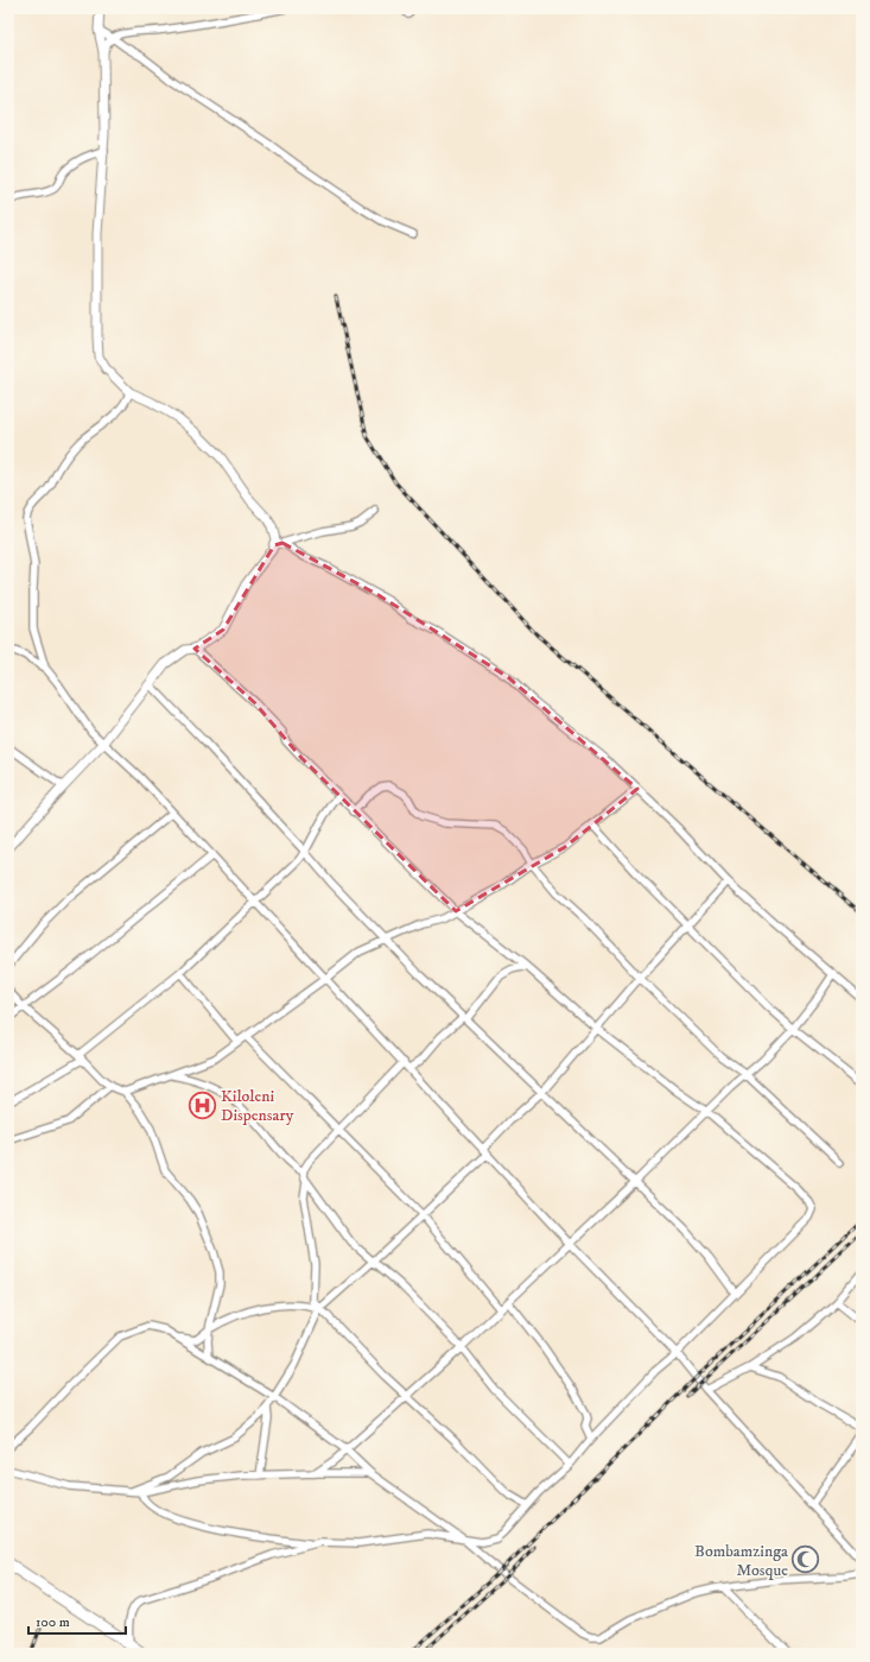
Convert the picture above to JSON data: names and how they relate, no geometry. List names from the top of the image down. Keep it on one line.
{"places":{"hospital":["Kiloleni Dispensary"],"mosque":["Bombamzinga Mosque"]},"scale_bar":"100 m"}
